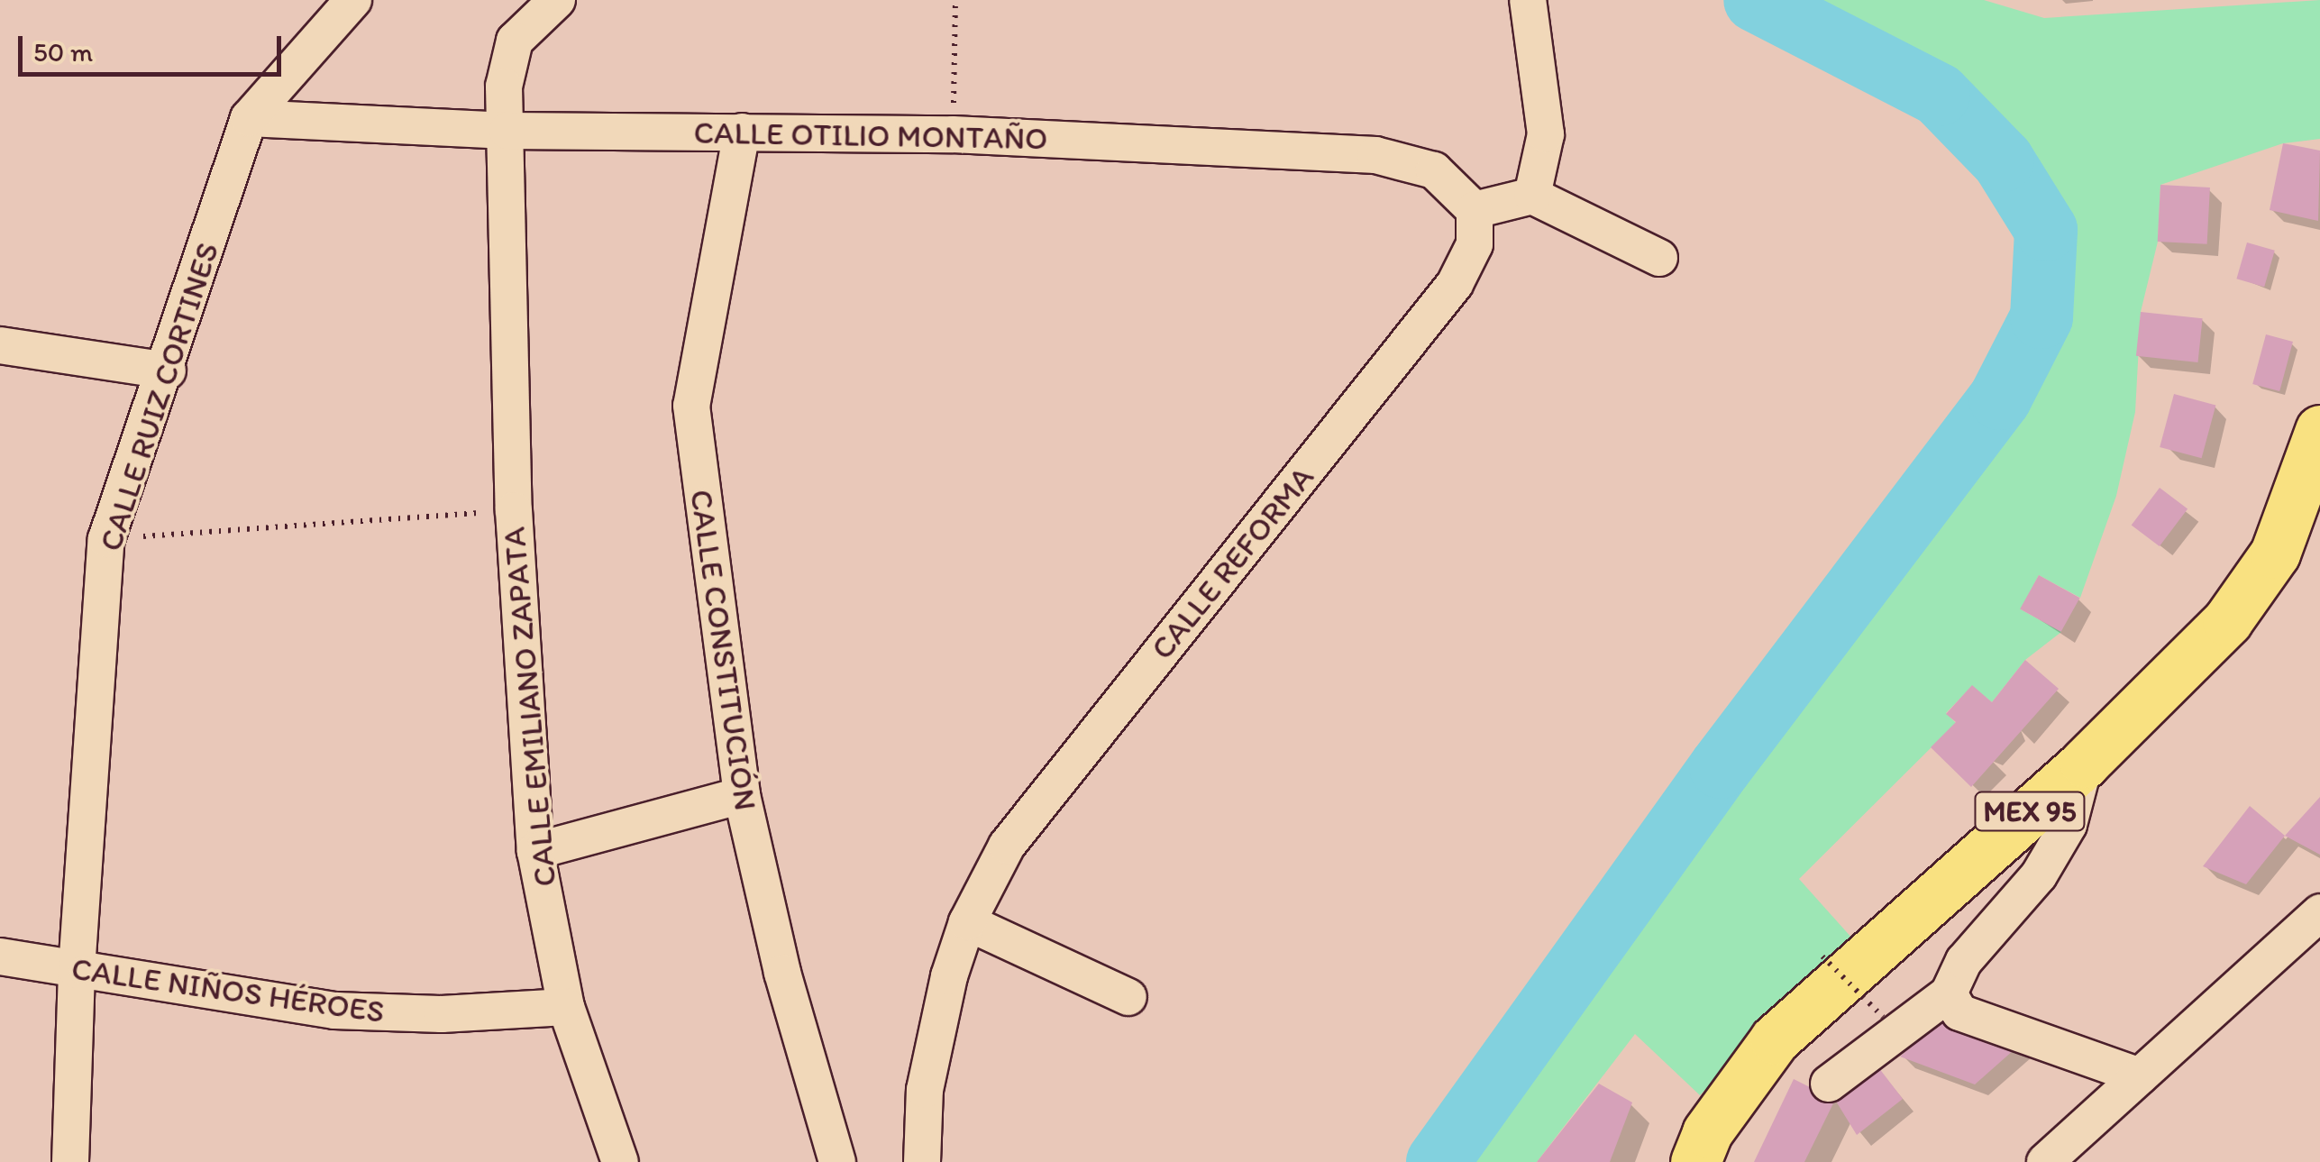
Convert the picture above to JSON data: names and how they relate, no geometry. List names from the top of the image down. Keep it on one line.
{"streets":{"main road":["MEX 95"],"street":["CALLE OTILIO MONTAÑO","CALLE RUIZ CORTINES","CALLE REFORMA","CALLE CONSTITUCIÓN","CALLE EMILIANO ZAPATA","CALLE NIÑOS HÉROES"]},"crossings":[["CALLE OTILIO MONTAÑO","CALLE RUIZ CORTINES"],["CALLE OTILIO MONTAÑO","CALLE REFORMA"],["CALLE OTILIO MONTAÑO","CALLE CONSTITUCIÓN"],["CALLE OTILIO MONTAÑO","CALLE EMILIANO ZAPATA"],["CALLE RUIZ CORTINES","CALLE EMILIANO ZAPATA"],["CALLE RUIZ CORTINES","CALLE NIÑOS HÉROES"],["CALLE EMILIANO ZAPATA","CALLE NIÑOS HÉROES"]],"scale_bar":"50 m"}
